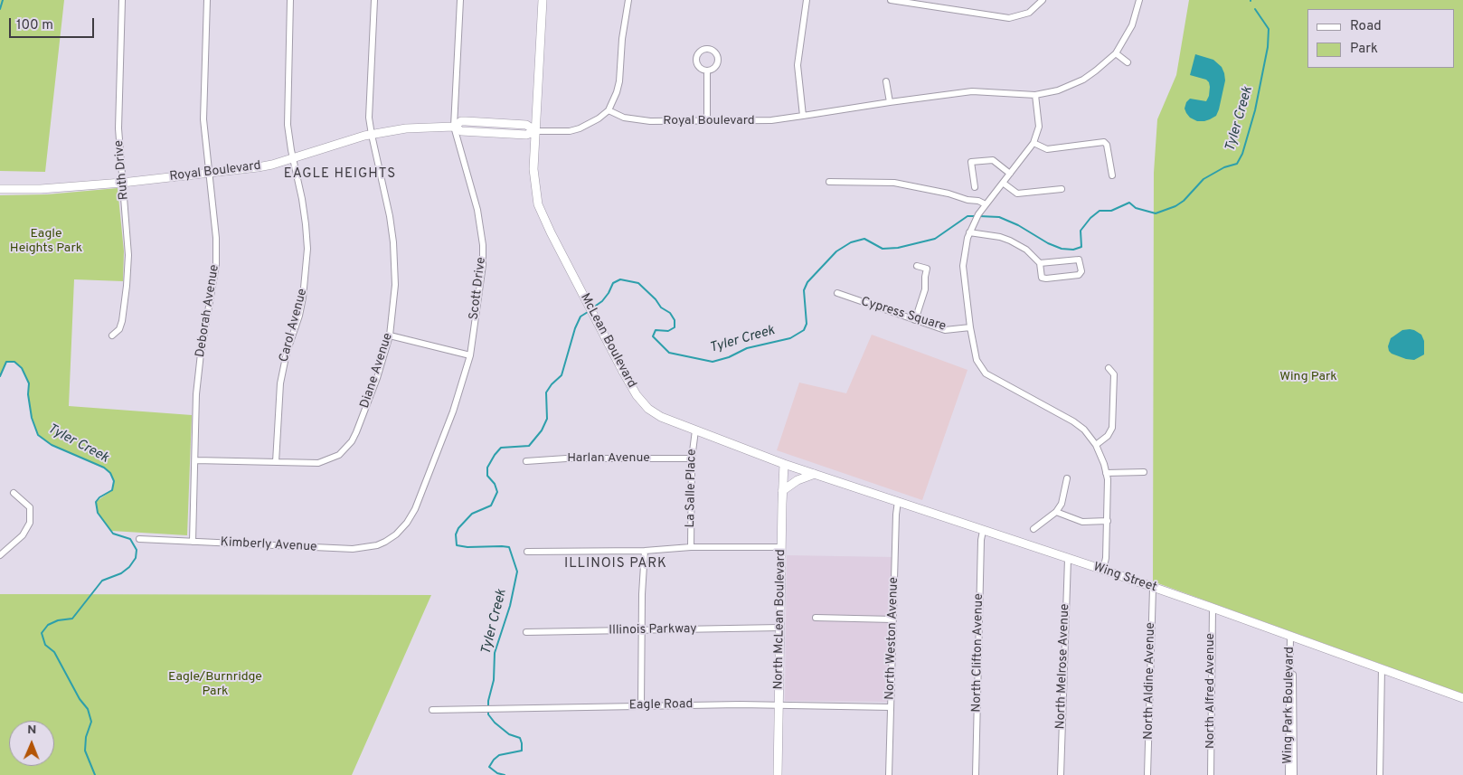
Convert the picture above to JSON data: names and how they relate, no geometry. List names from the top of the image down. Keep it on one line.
{"streets":{"street":["Royal Boulevard","Ruth Drive","Scott Drive","Deborah Avenue","Cypress Square","Carol Avenue","McLean Boulevard","Diane Avenue","Harlan Avenue","La Salle Place","Kimberly Avenue","Wing Street","North McLean Boulevard","Illinois Parkway","North Weston Avenue","North Clifton Avenue","North Melrose Avenue","North Aldine Avenue","North Alfred Avenue","Eagle Road","Wing Park Boulevard"]},"crossings":[["Royal Boulevard","Ruth Drive"],["Royal Boulevard","Scott Drive"],["Royal Boulevard","Deborah Avenue"],["Royal Boulevard","Carol Avenue"],["Royal Boulevard","McLean Boulevard"],["Royal Boulevard","Diane Avenue"],["Scott Drive","Kimberly Avenue"],["Deborah Avenue","Diane Avenue"],["Deborah Avenue","Kimberly Avenue"],["Carol Avenue","Diane Avenue"],["McLean Boulevard","La Salle Place"],["McLean Boulevard","Wing Street"],["McLean Boulevard","North McLean Boulevard"],["Harlan Avenue","La Salle Place"],["Wing Street","North McLean Boulevard"],["Wing Street","North Weston Avenue"],["Wing Street","North Clifton Avenue"],["Wing Street","North Melrose Avenue"],["Wing Street","North Aldine Avenue"],["Wing Street","North Alfred Avenue"],["Wing Street","Wing Park Boulevard"],["North McLean Boulevard","Illinois Parkway"],["North McLean Boulevard","Eagle Road"],["North Weston Avenue","Eagle Road"]],"districts":["EAGLE HEIGHTS","ILLINOIS PARK"],"water":["Tyler Creek"],"parks":["Eagle Heights Park","Wing Park","Eagle/Burnridge Park"],"legend":["Road","Park"],"scale_bar":"100 m","north":"top"}
